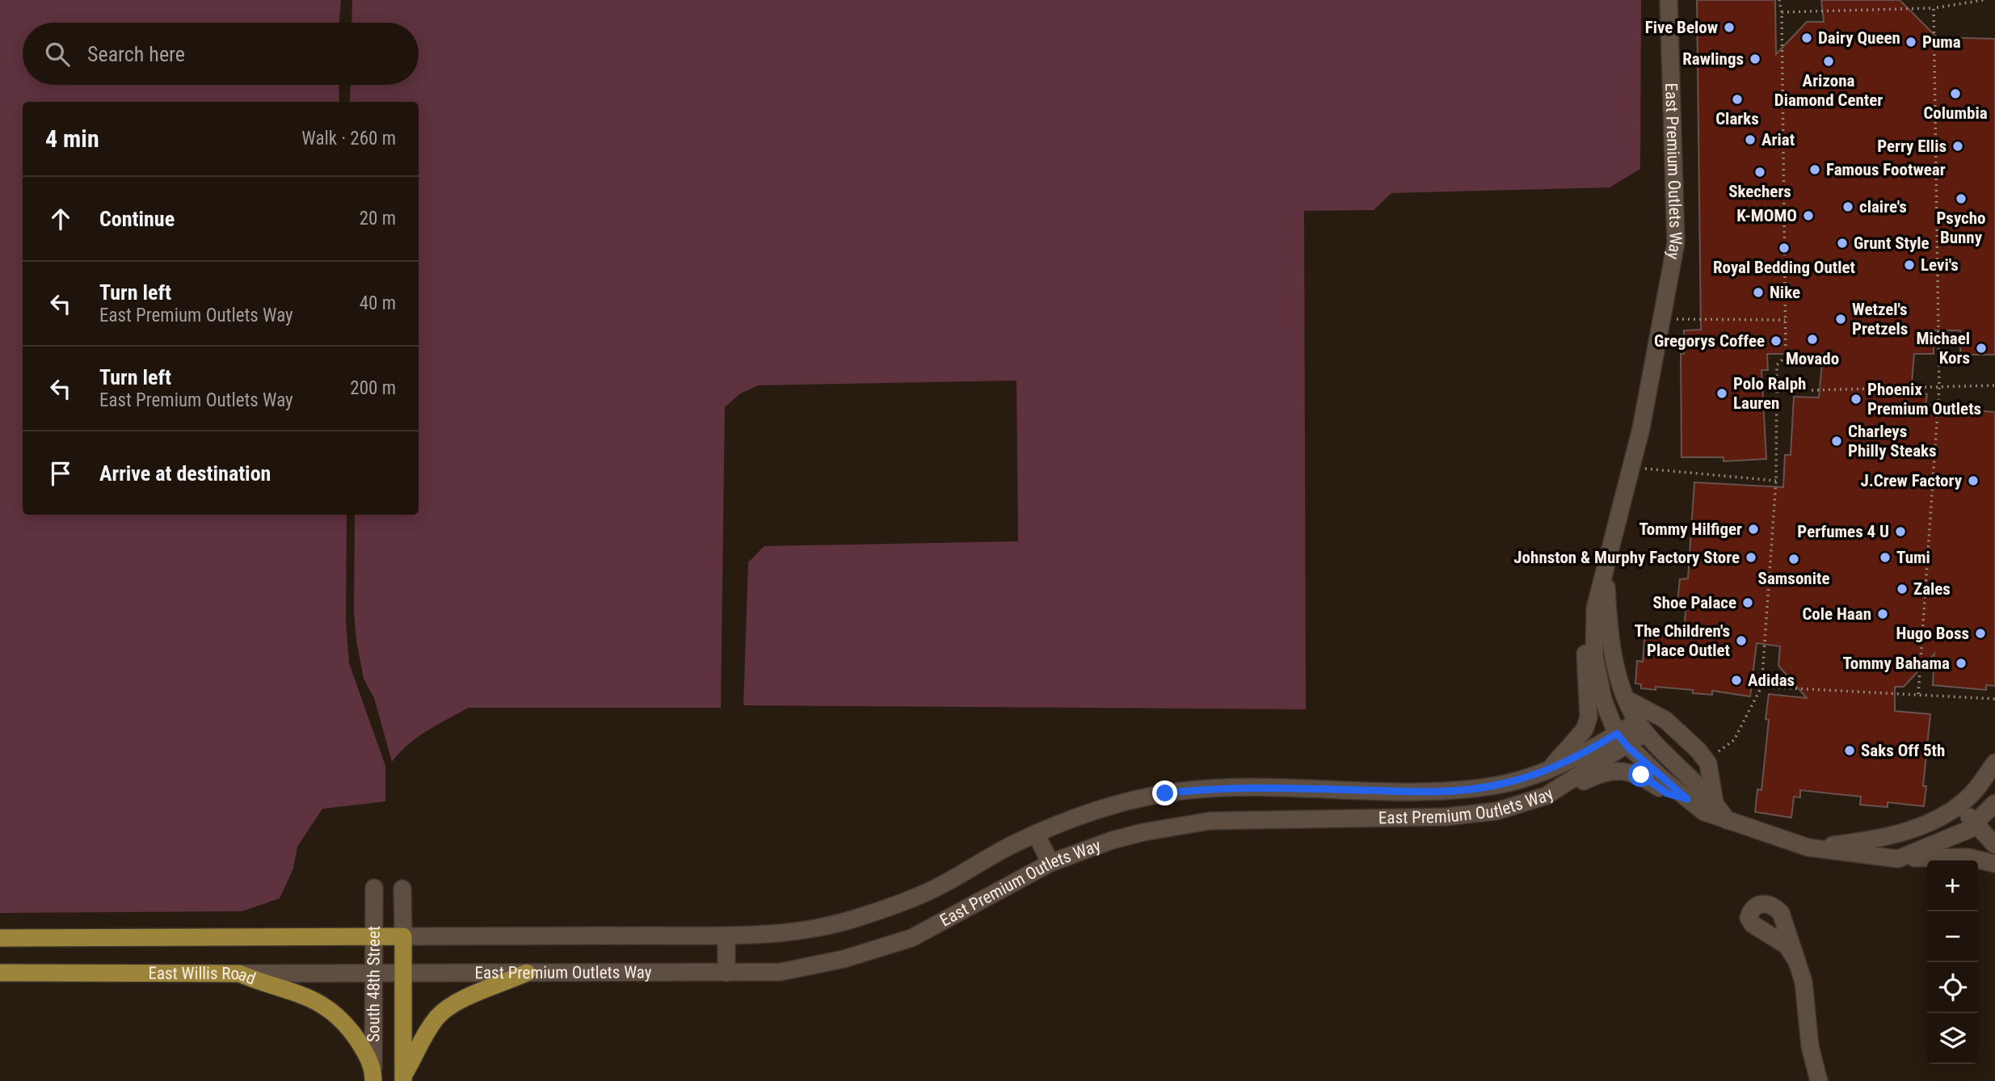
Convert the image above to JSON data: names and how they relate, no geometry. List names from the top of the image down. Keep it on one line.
{"streets":{"main road":["East Willis Road","South 48th Street"],"street":["East Premium Outlets Way"]},"crossings":[["East Premium Outlets Way","East Willis Road"],["East Premium Outlets Way","South 48th Street"],["East Willis Road","South 48th Street"]],"places":["Five Below","Dairy Queen","Puma","Rawlings","Arizona Diamond Center","Columbia","Clarks","Ariat","Perry Ellis","Famous Footwear","Skechers","Psycho Bunny","claire's","K-MOMO","Grunt Style","Royal Bedding Outlet","Levi's","Nike","Wetzel's Pretzels","Movado","Gregorys Coffee","Michael Kors","Polo Ralph Lauren","Phoenix Premium Outlets","Charleys Philly Steaks","J.Crew Factory","Tommy Hilfiger","Perfumes 4 U","Johnston & Murphy Factory Store","Tumi","Samsonite","Zales","Shoe Palace","Cole Haan","Hugo Boss","The Children's Place Outlet","Tommy Bahama","Adidas","Saks Off 5th"],"page":{"search":"Search here","heading":["4 min","Walk · 260 m"],"list":[["Continue","20 m"],["Turn left","East Premium Outlets Way","40 m"],["Turn left","East Premium Outlets Way","200 m"],"Arrive at destination"],"map_buttons":["+","−"]}}
